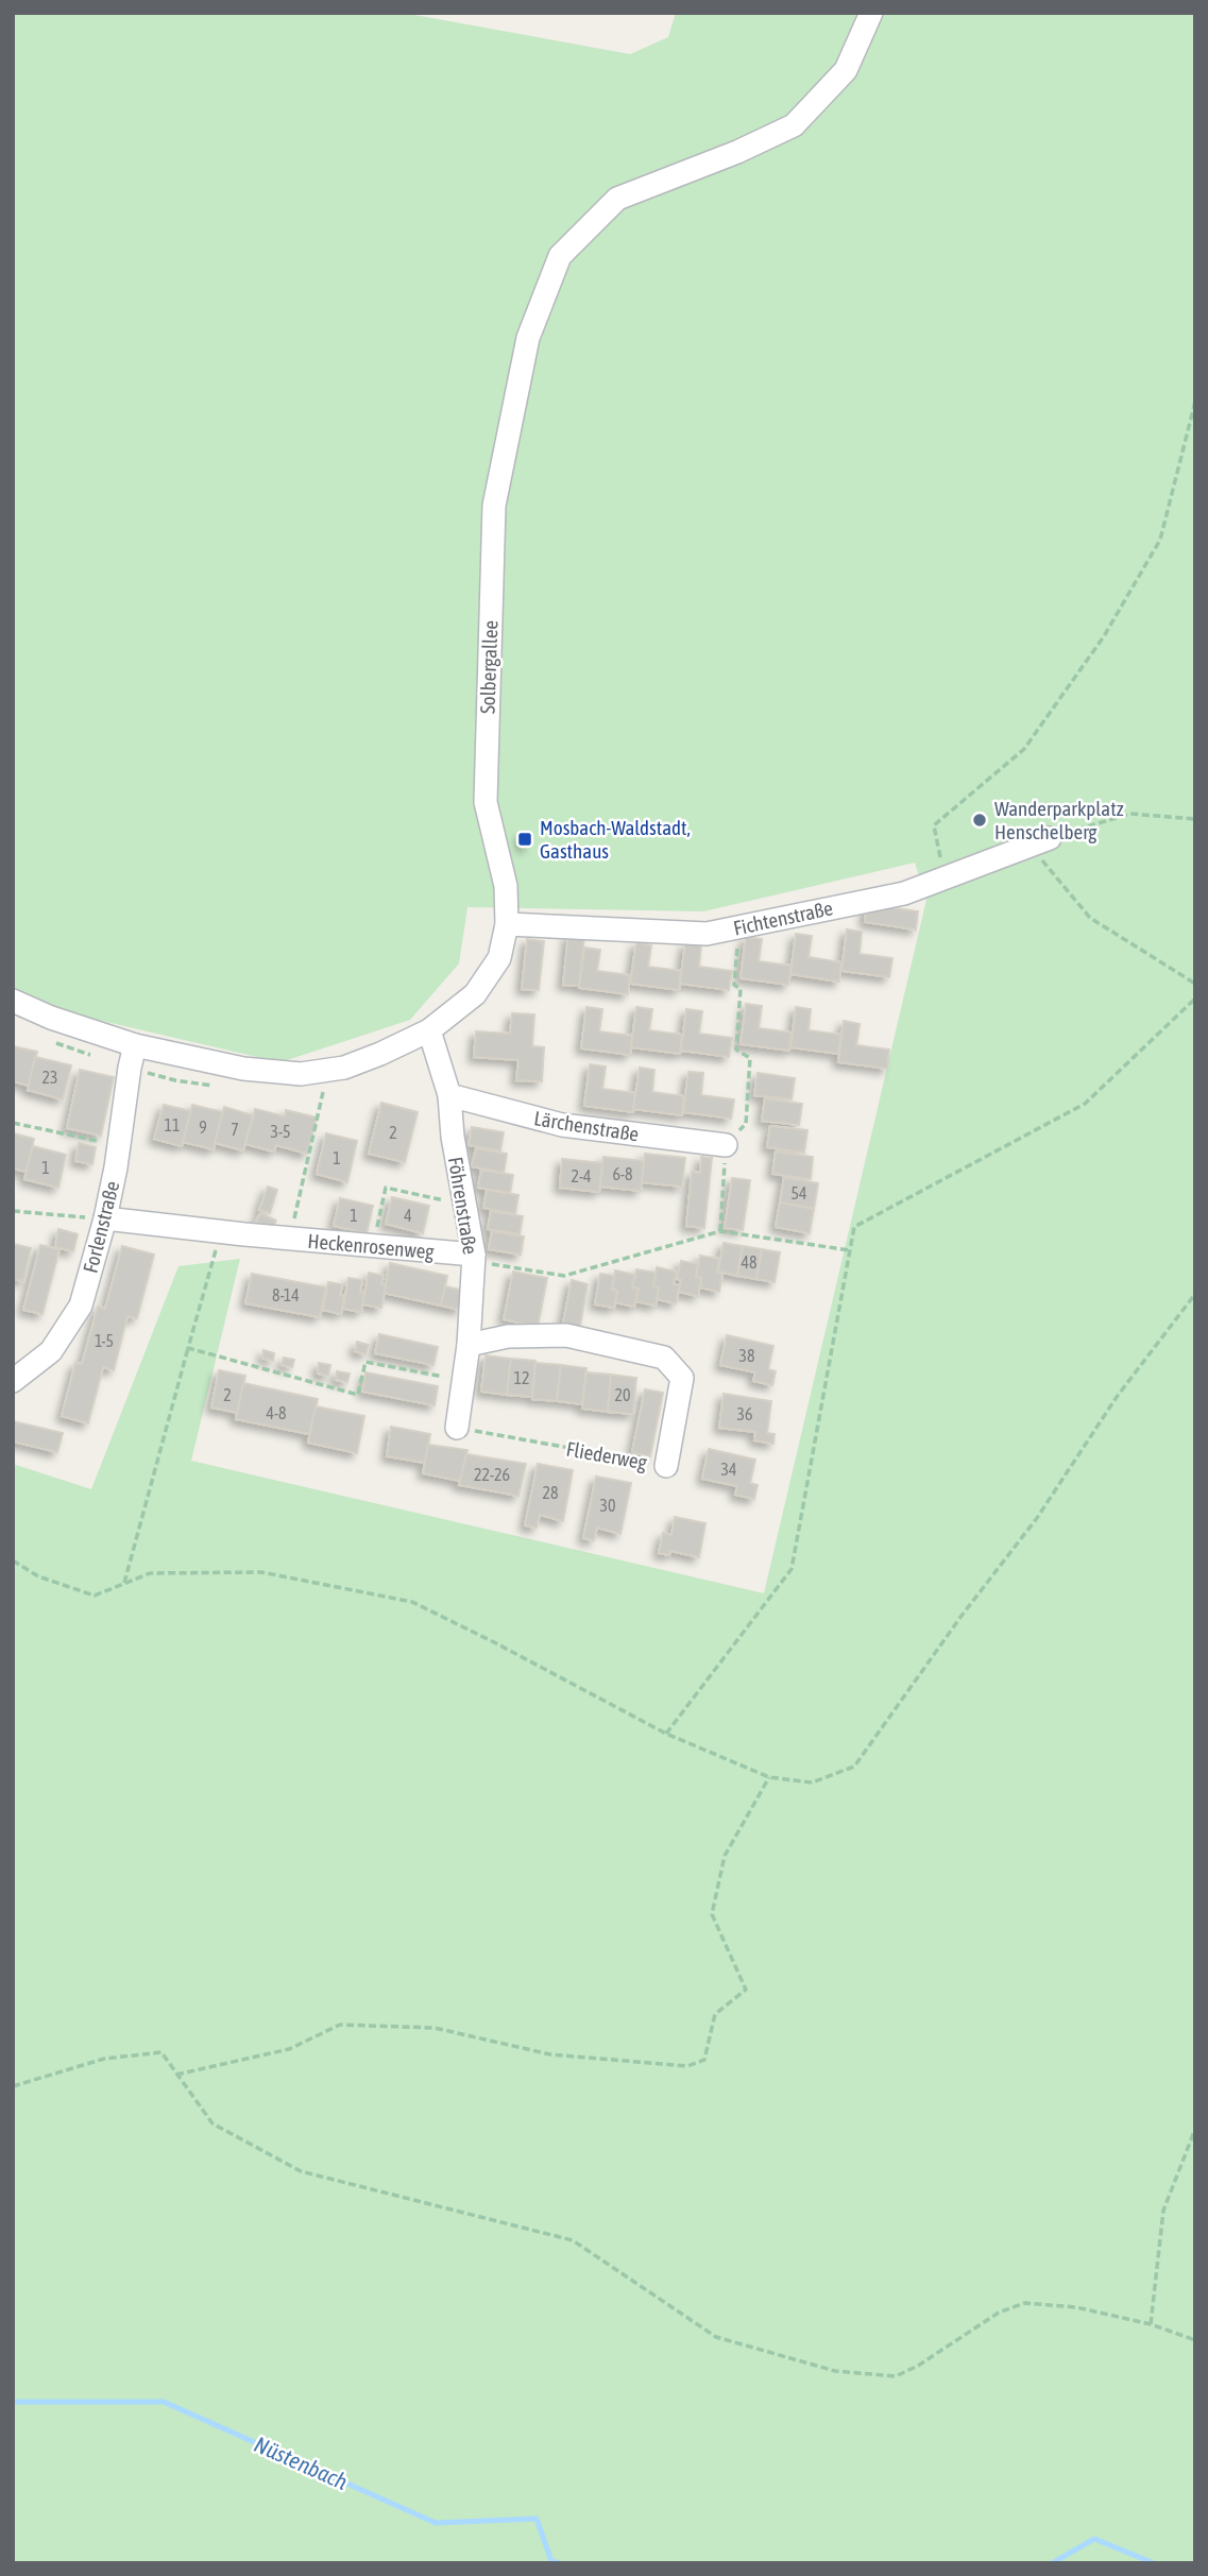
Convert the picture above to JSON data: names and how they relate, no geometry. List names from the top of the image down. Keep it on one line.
{"streets":{"street":["Solbergallee","Fichtenstraße","Lärchenstraße","Föhrenstraße","Forlenstraße","Heckenrosenweg","Fliederweg"]},"crossings":[["Solbergallee","Fichtenstraße"],["Solbergallee","Föhrenstraße"],["Solbergallee","Forlenstraße"],["Lärchenstraße","Föhrenstraße"],["Föhrenstraße","Heckenrosenweg"],["Föhrenstraße","Fliederweg"],["Forlenstraße","Heckenrosenweg"]],"water":["Nüstenbach"],"places":{"other":["Wanderparkplatz Henschelberg"],"transit":["Mosbach-Waldstadt, Gasthaus"]},"house_numbers":["23","11","9","7","3-5","2","1","1","6-8","2-4","54","1","4","48","8-14","1-5","38","12","2","20","4-8","36","34","22-26","28","30"]}
